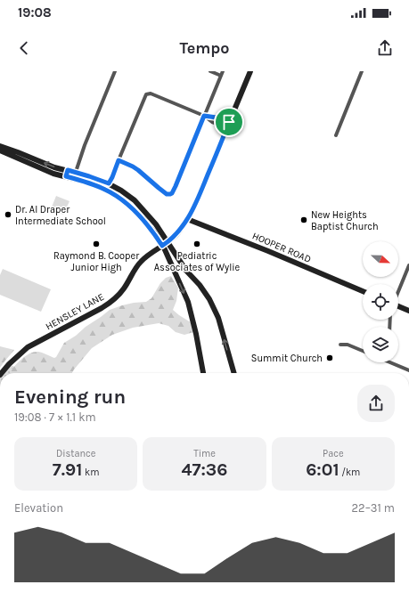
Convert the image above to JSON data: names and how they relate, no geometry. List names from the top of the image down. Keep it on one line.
{"streets":{"main road":["HOOPER ROAD","HENSLEY LANE"]},"crossings":[["HOOPER ROAD","HENSLEY LANE"]],"places":["Dr. Al Draper Intermediate School","New Heights Baptist Church","Raymond B. Cooper Junior High","Pediatric Associates of Wylie","Summit Church"],"north":"right","page":{"status":"19:08","header":"Tempo","heading":["Evening run","19:08 · 7 × 1.1 km"],"stats":[["Distance","7.91 km"],["Time","47:36"],["Pace","6:01 /km"]],"chart":["Elevation","22–31 m"]}}
